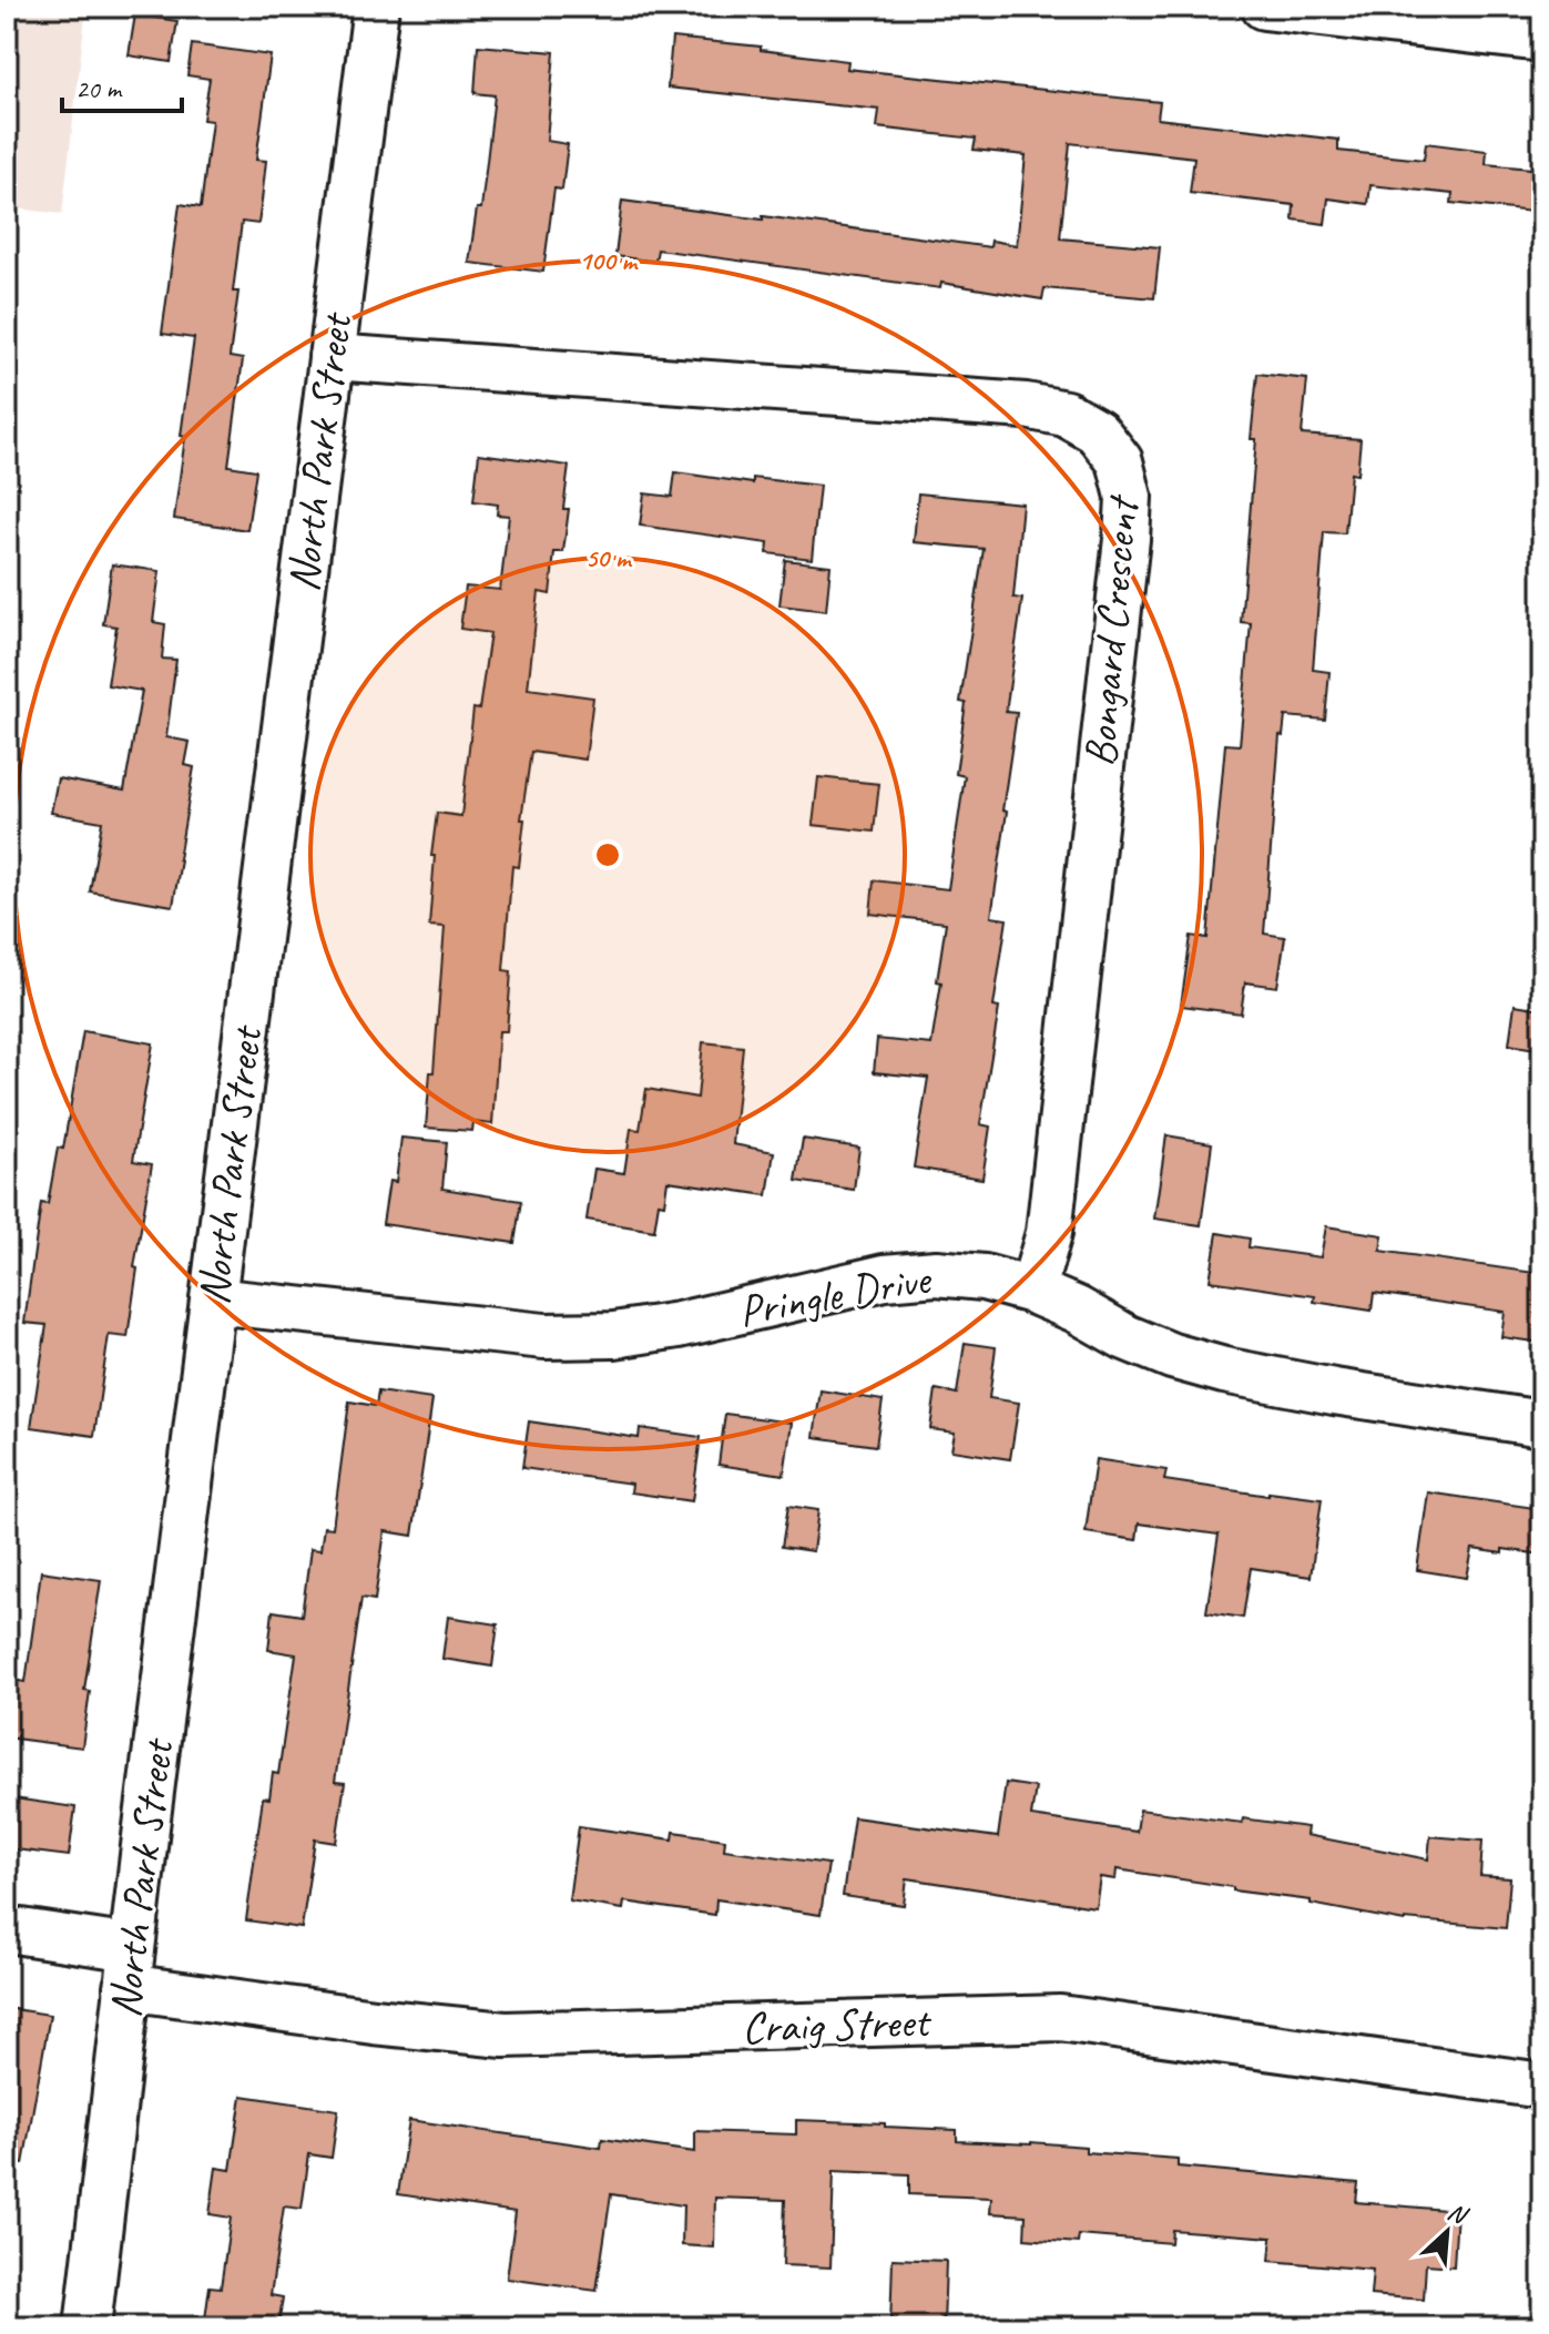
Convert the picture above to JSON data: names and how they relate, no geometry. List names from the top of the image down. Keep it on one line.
{"streets":{"street":["North Park Street","Bongard Crescent","Pringle Drive","Craig Street"]},"crossings":[["North Park Street","Bongard Crescent"],["North Park Street","Pringle Drive"],["North Park Street","Craig Street"],["Bongard Crescent","Pringle Drive"]],"scale_bar":"20 m","north":"top right","rings":["100 m","50 m"]}
